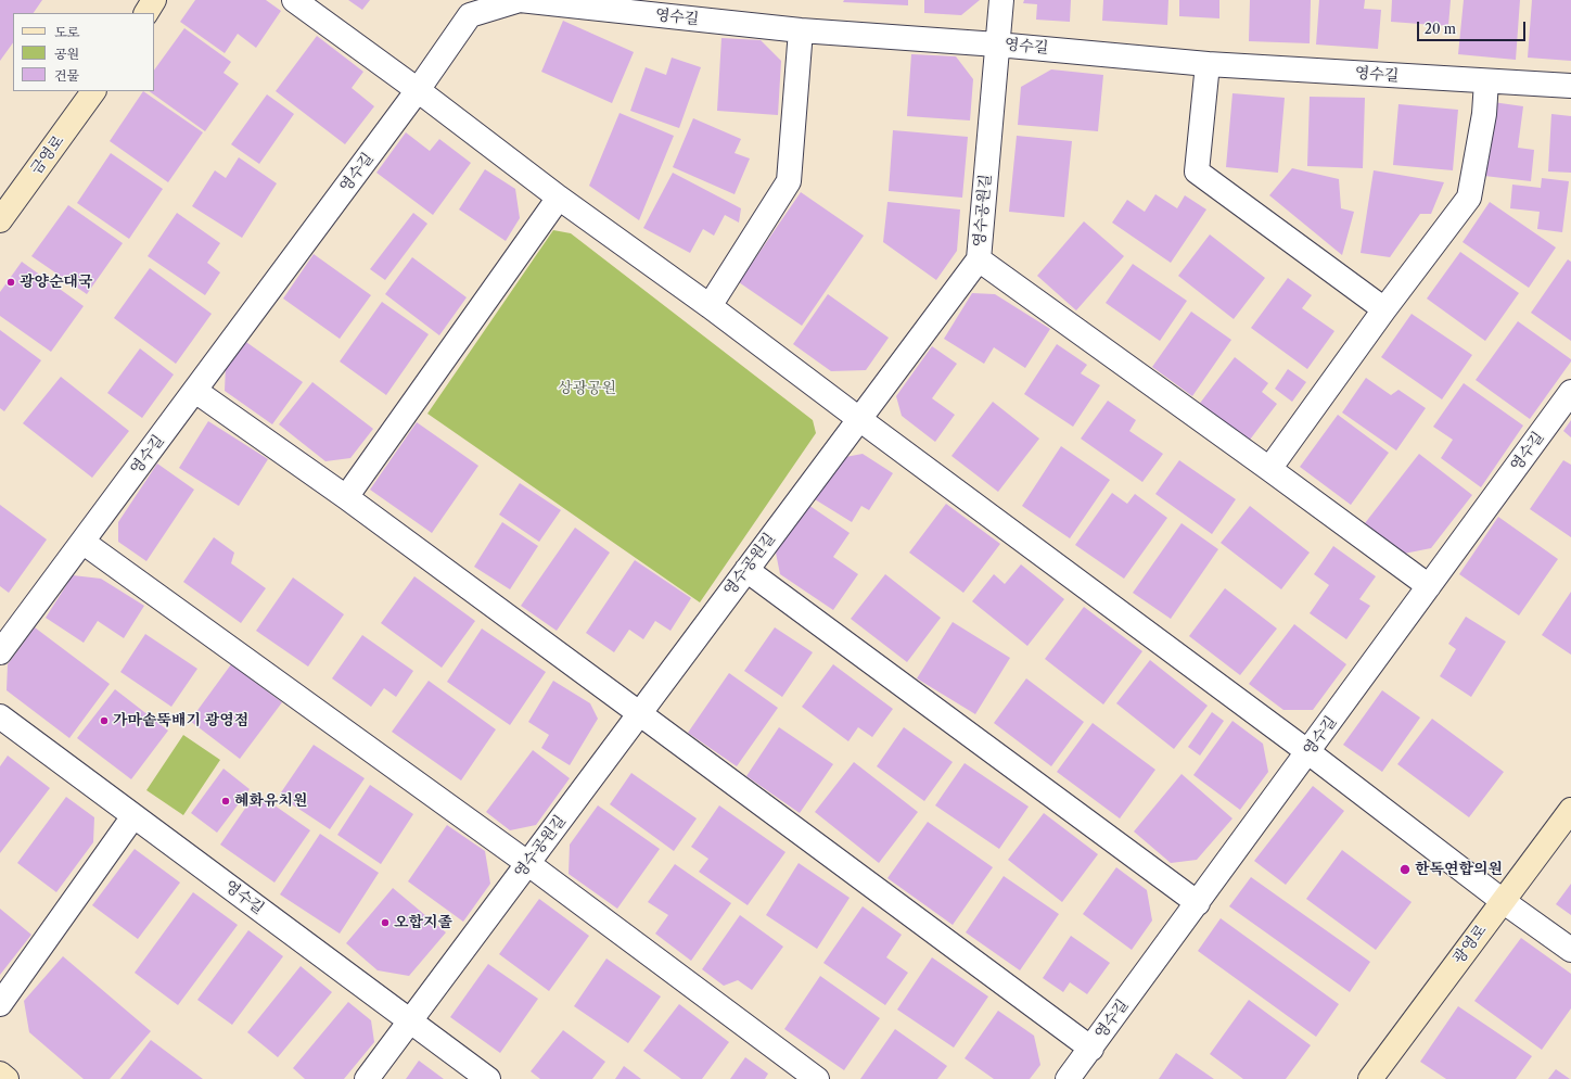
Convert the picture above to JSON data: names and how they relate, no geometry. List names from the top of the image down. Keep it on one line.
{"streets":{"street":["영수길","금영로","영수공원길","광영로"]},"crossings":[["영수길","영수공원길"]],"parks":["상광공원"],"places":["광양순대국","가마솥뚝배기 광영점","혜화유치원","한독연합의원","오합지졸"],"legend":["도로","공원","건물"],"scale_bar":"20 m"}
